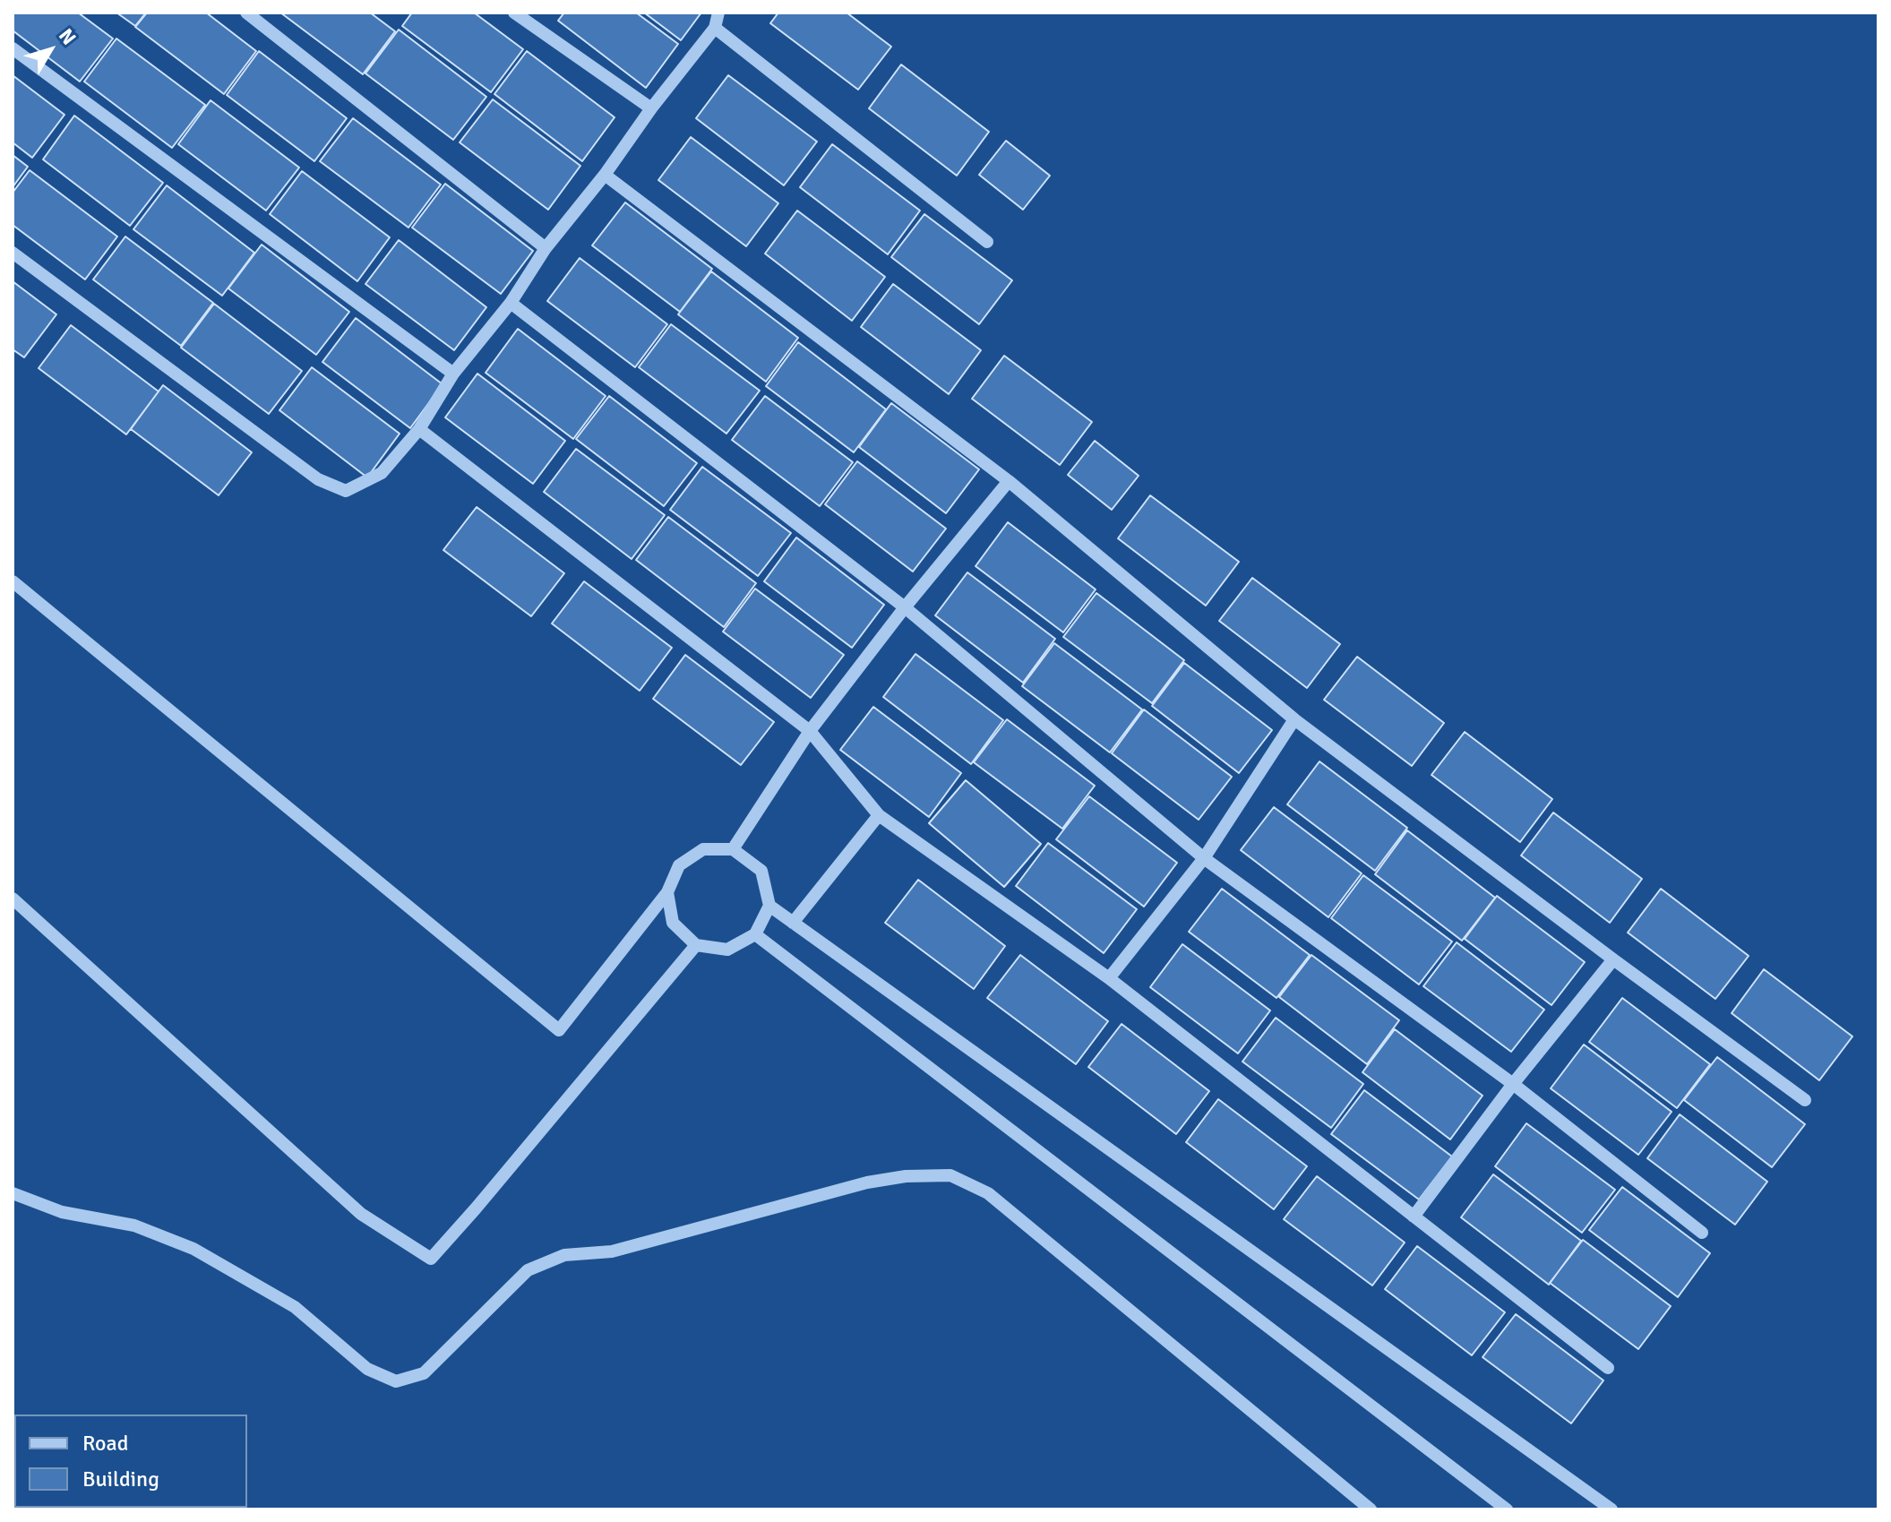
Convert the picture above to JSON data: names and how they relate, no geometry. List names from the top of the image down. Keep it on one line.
{"legend":["Road","Building"],"north":"top right"}
